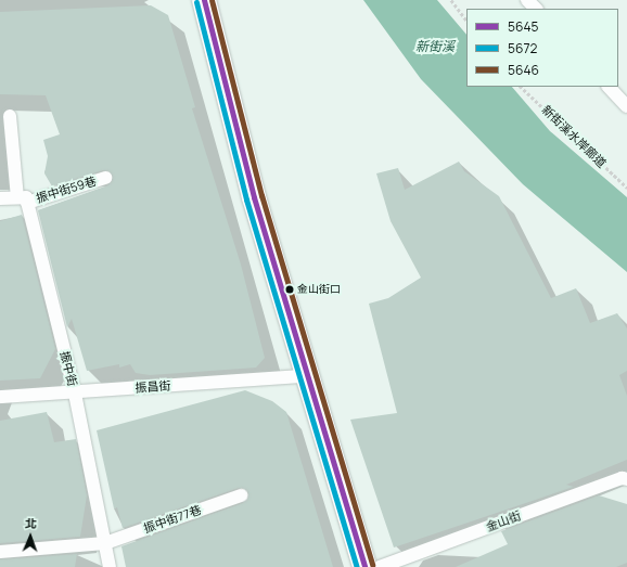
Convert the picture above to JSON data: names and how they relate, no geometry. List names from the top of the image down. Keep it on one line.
{"streets":{"lane":["振中街59巷","振中街","振昌街","振中街77巷","金山街"],"path":["新街溪水岸廊道"]},"crossings":[["振中街59巷","振中街"],["振中街","振昌街"],["振中街","振中街77巷"]],"water":["新街溪"],"places":["金山街口"],"lines":["transit line 5645","transit line 5646","transit line 5672"],"legend":["5645","5672","5646"],"north":"top"}
